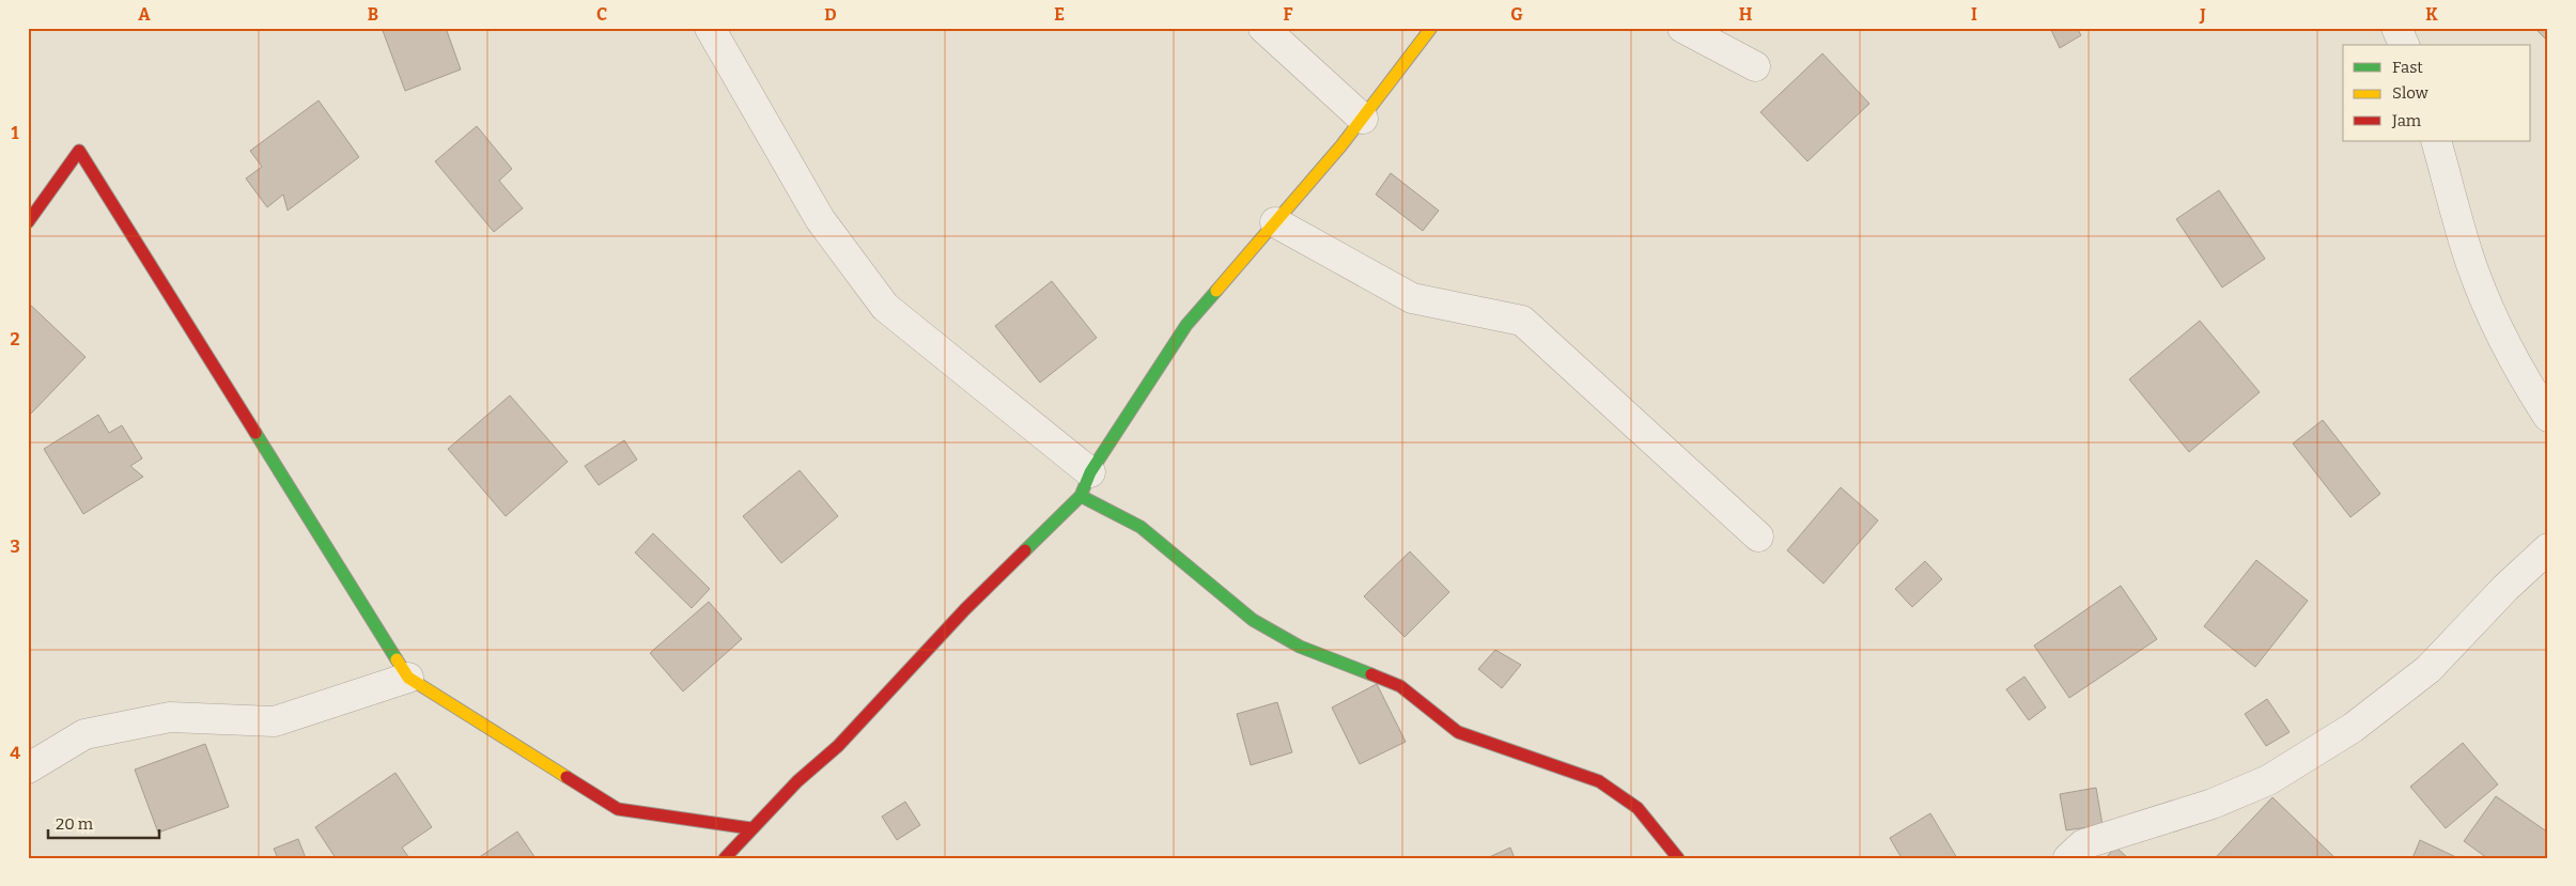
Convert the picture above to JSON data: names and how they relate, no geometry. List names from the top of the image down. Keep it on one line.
{"legend":["Fast","Slow","Jam"],"scale_bar":"20 m","grid":{"columns":["A","B","C","D","E","F","G","H","I","J","K"],"rows":["1","2","3","4"]}}
